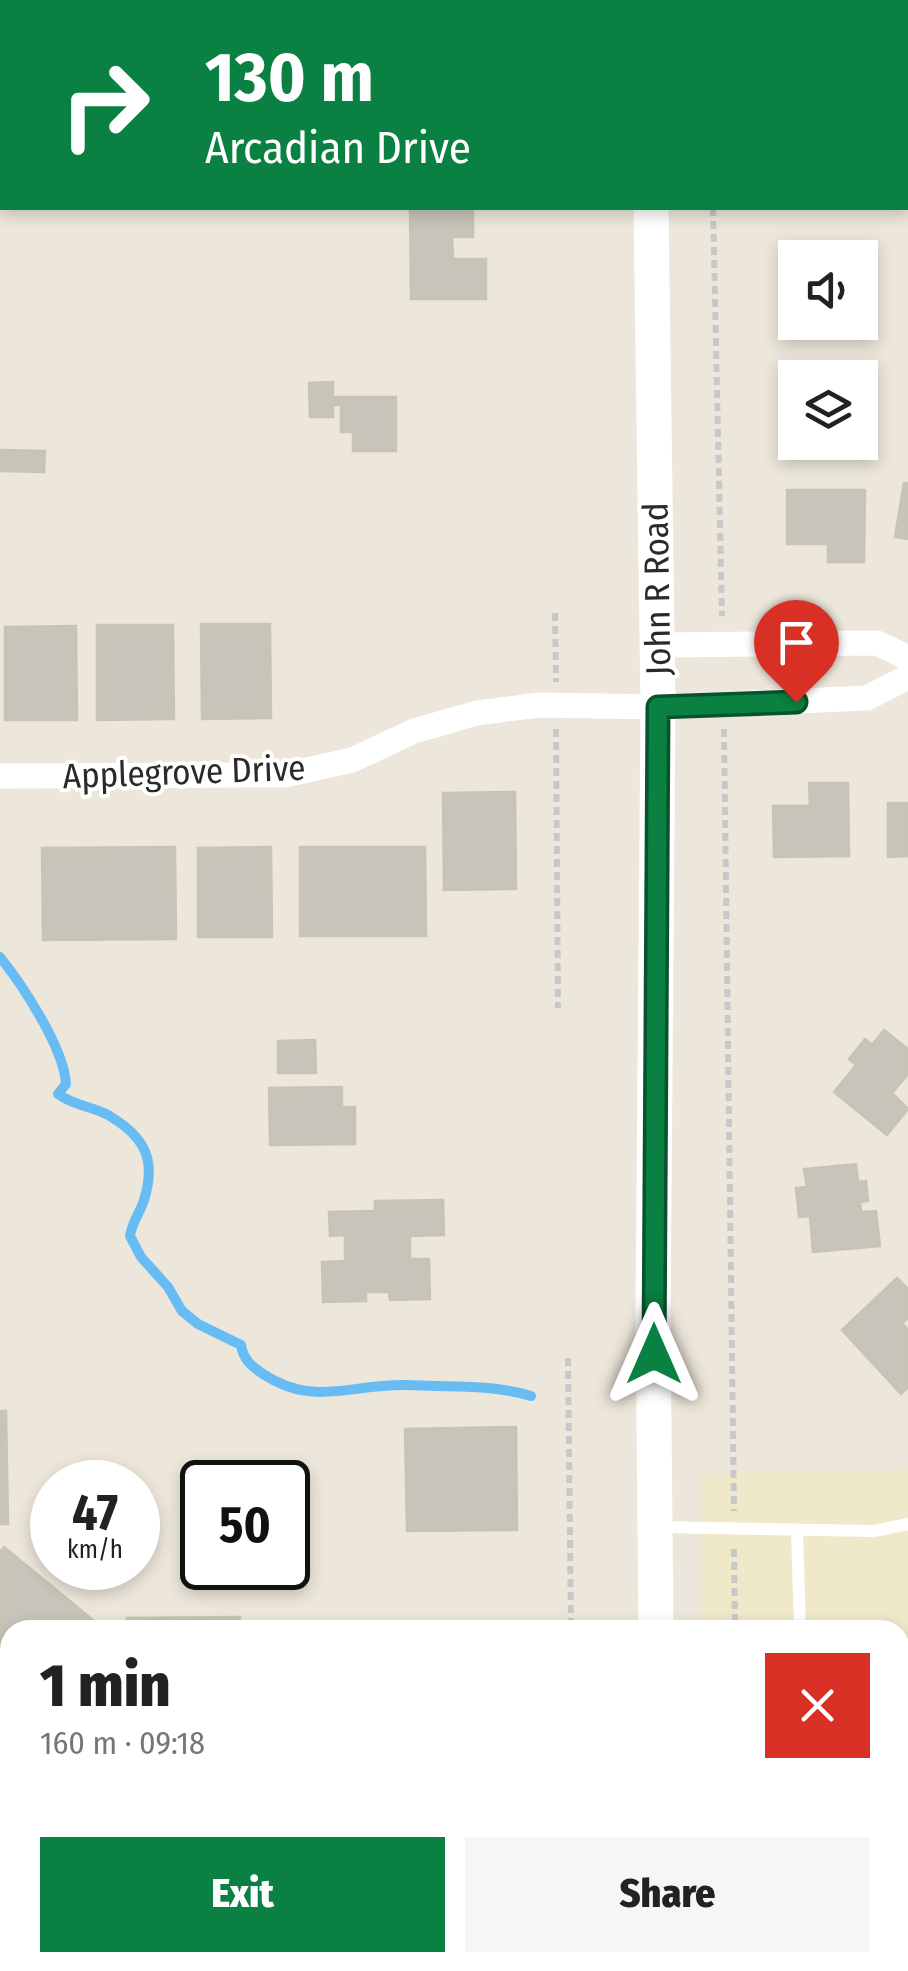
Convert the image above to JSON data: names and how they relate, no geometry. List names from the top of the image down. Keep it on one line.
{"streets":{"main road":["John R Road"],"street":["Applegrove Drive"]},"crossings":[["John R Road","Applegrove Drive"]],"page":{"turn":["130 m","Arcadian Drive"],"speed":"47 km/h","limit":"50","heading":["1 min","160 m · 09:18"],"buttons":["Exit","Share"]}}
